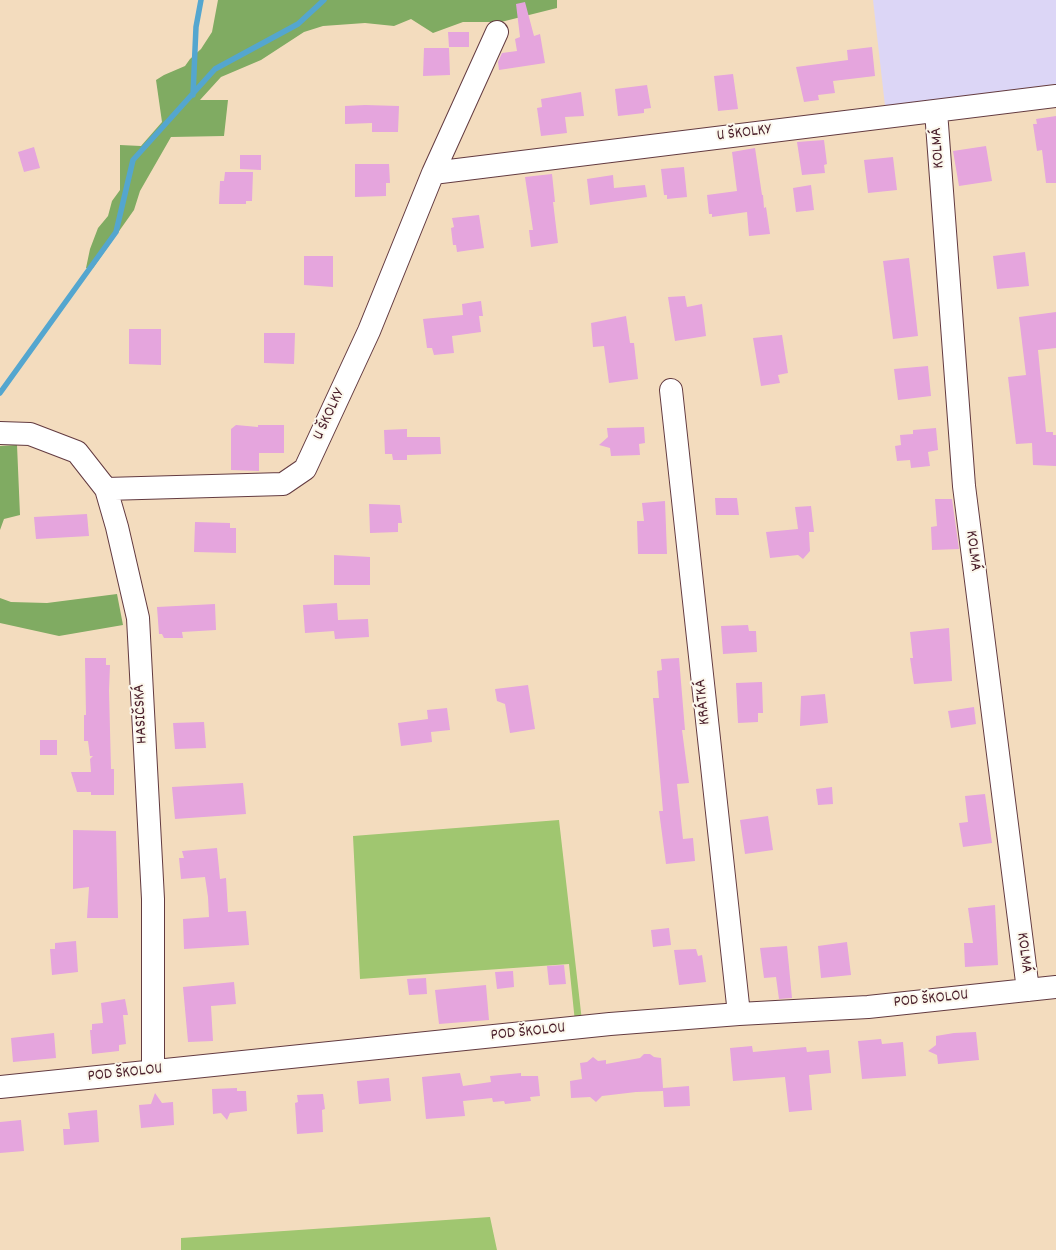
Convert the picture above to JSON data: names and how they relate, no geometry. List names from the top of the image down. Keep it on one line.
{"streets":{"street":["U ŠKOLKY","KOLMÁ","KRÁTKÁ","HASIČSKÁ","POD ŠKOLOU"]},"crossings":[["U ŠKOLKY","KOLMÁ"],["U ŠKOLKY","HASIČSKÁ"],["KOLMÁ","POD ŠKOLOU"],["KRÁTKÁ","POD ŠKOLOU"],["HASIČSKÁ","POD ŠKOLOU"]]}
